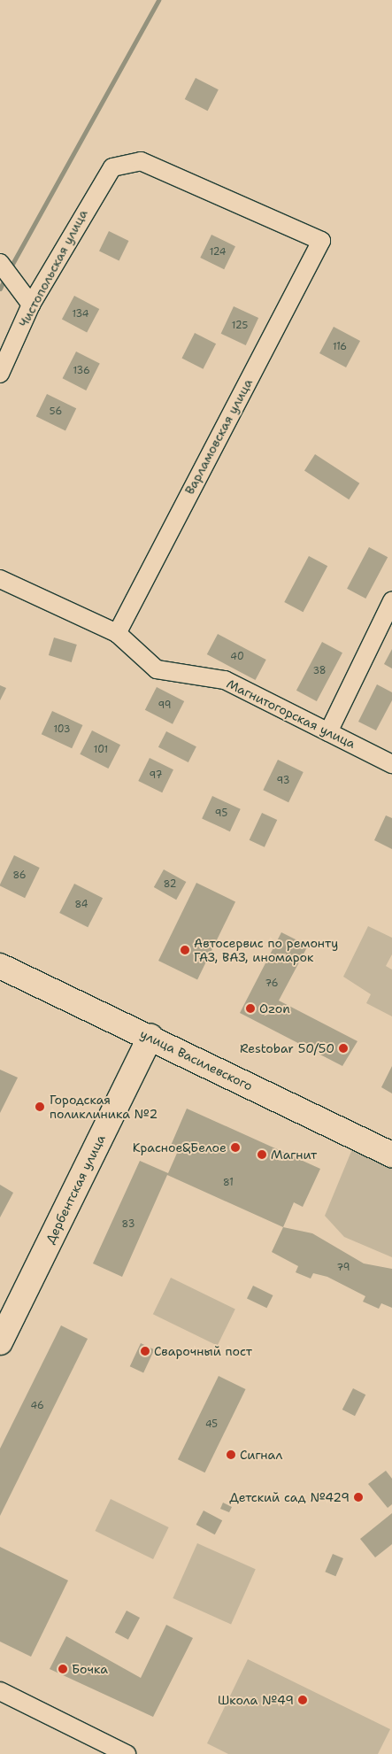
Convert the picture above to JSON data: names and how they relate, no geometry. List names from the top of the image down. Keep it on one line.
{"streets":{"street":["Чистопольская улица","Варламовская улица","Магнитогорская улица","улица Василевского","Дербентская улица"]},"crossings":[["Чистопольская улица","Варламовская улица"],["Варламовская улица","Магнитогорская улица"],["улица Василевского","Дербентская улица"]],"places":["Автосервис по ремонту ГАЗ, ВАЗ, иномарок","Ozon","Restobar 50/50","Городская поликлиника №2","Красное&Белое","Магнит","Сварочный пост","Сигнал","Детский сад №429","Бочка","Школа №49"],"house_numbers":["124","134","125","116","136","56","40","38","99","103","101","97","93","95","86","82","84","76","81","83","79","46","45"]}
